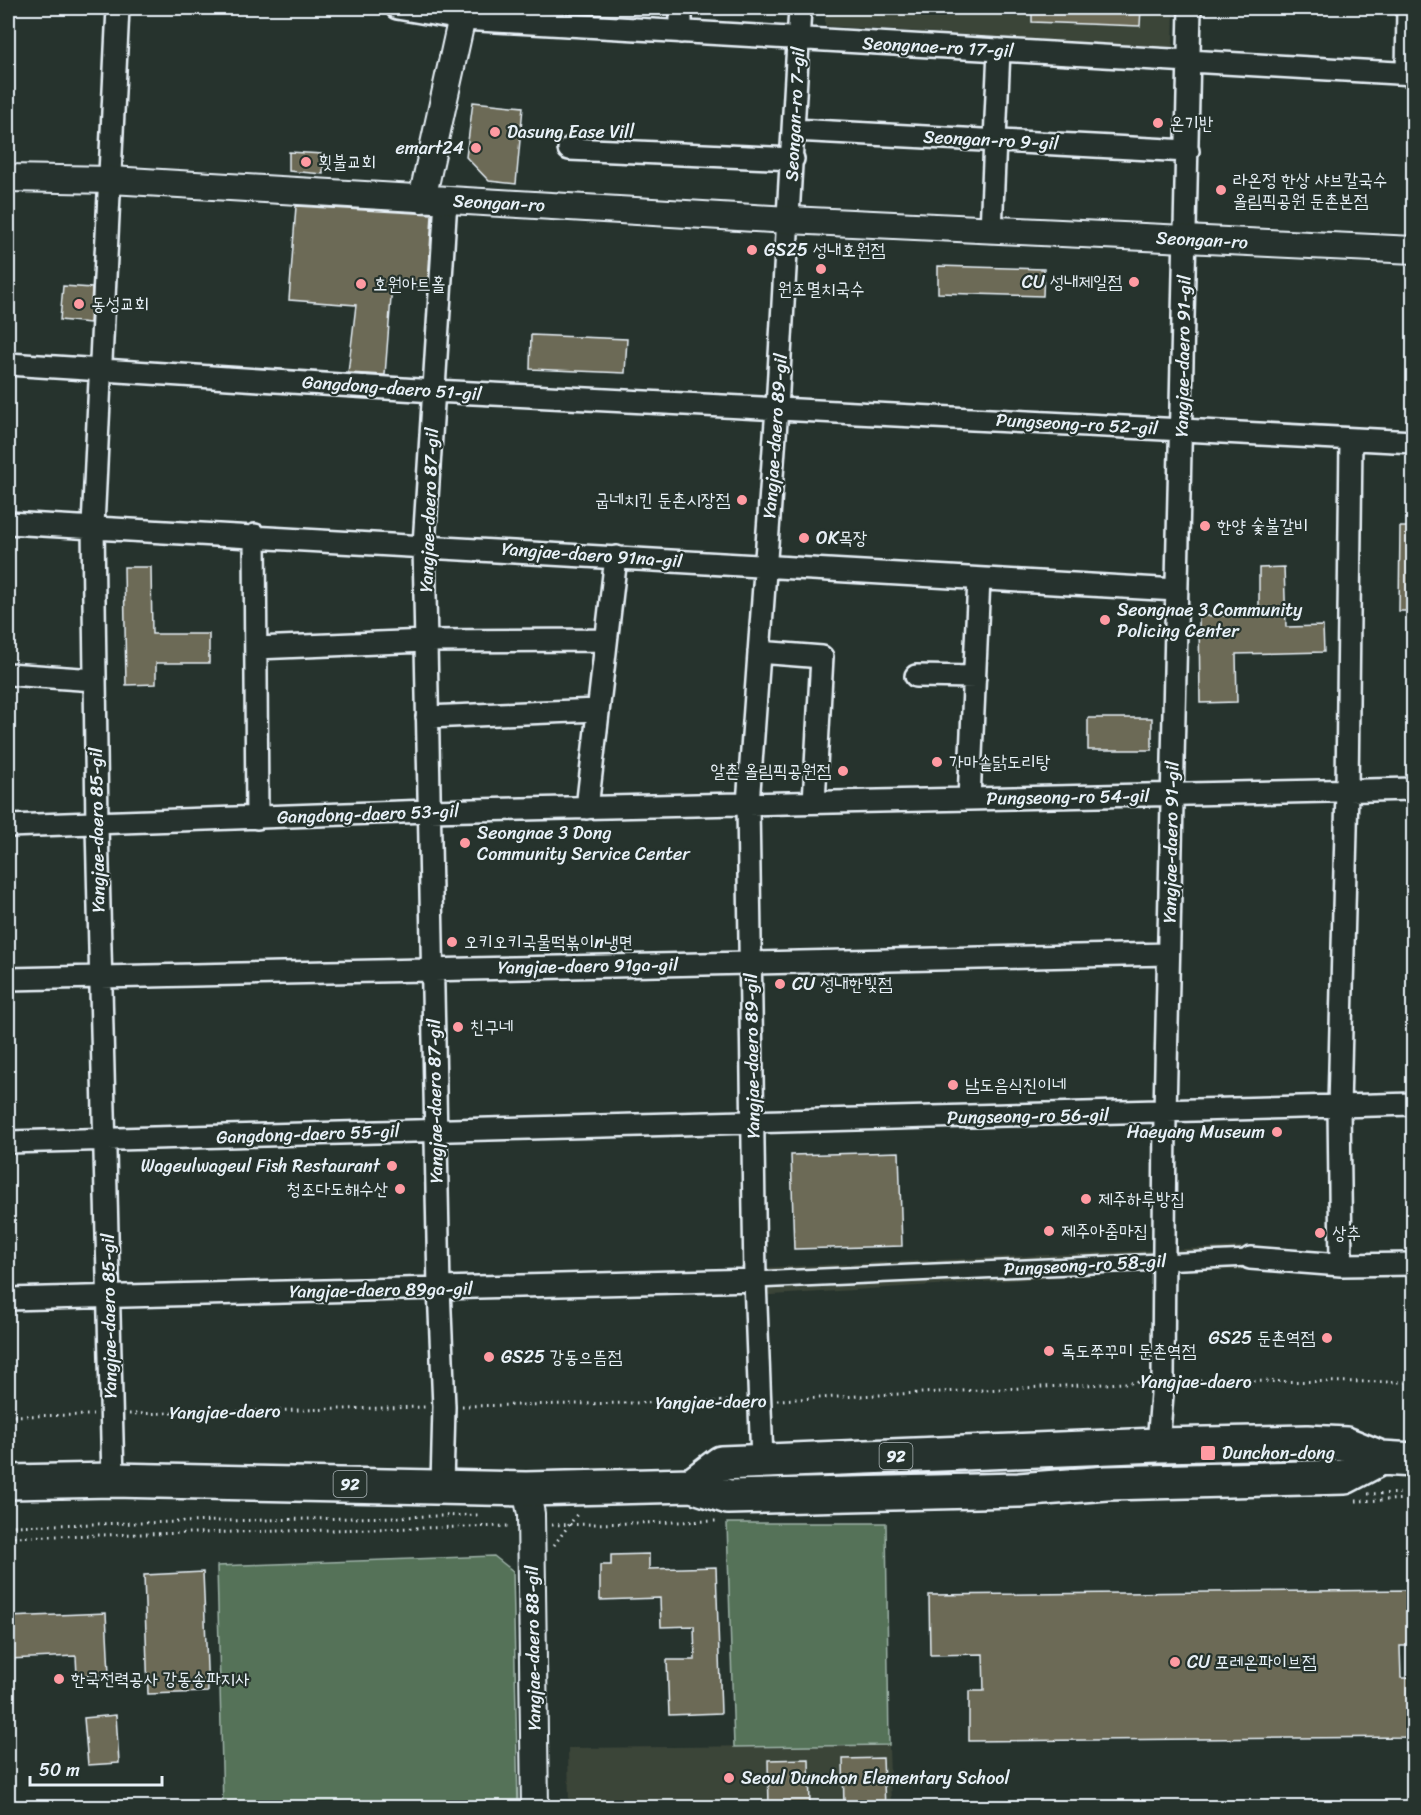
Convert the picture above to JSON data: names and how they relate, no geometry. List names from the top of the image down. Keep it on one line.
{"streets":{"main road":["92"],"street":["Seongnae-ro 17-gil","Seongan-ro 7-gil","Seongan-ro 9-gil","Seongan-ro","Yangjae-daero 91-gil","Gangdong-daero 51-gil","Pungseong-ro 52-gil","Yangjae-daero 89-gil","Yangjae-daero 87-gil","Yangjae-daero 91na-gil","Pungseong-ro 54-gil","Gangdong-daero 53-gil","Yangjae-daero 85-gil","Yangjae-daero 91ga-gil","Pungseong-ro 56-gil","Gangdong-daero 55-gil","Pungseong-ro 58-gil","Yangjae-daero 89ga-gil","Yangjae-daero 88-gil"],"path":["Yangjae-daero"]},"crossings":[["Seongnae-ro 17-gil","Seongan-ro 7-gil"],["Seongan-ro 7-gil","Seongan-ro 9-gil"],["Seongan-ro 7-gil","Seongan-ro"],["Seongan-ro 7-gil","Yangjae-daero 89-gil"],["Seongan-ro","Yangjae-daero 91-gil"],["Seongan-ro","Yangjae-daero 89-gil"],["Seongan-ro","Yangjae-daero 87-gil"],["Seongan-ro","Yangjae-daero 85-gil"],["Yangjae-daero 91-gil","Pungseong-ro 52-gil"],["Yangjae-daero 91-gil","Yangjae-daero 91na-gil"],["Yangjae-daero 91-gil","Pungseong-ro 54-gil"],["Yangjae-daero 91-gil","Yangjae-daero 91ga-gil"],["Yangjae-daero 91-gil","Pungseong-ro 56-gil"],["Yangjae-daero 91-gil","Pungseong-ro 58-gil"],["Yangjae-daero 91-gil","Yangjae-daero"],["Yangjae-daero 91-gil","92"],["Gangdong-daero 51-gil","Pungseong-ro 52-gil"],["Gangdong-daero 51-gil","Yangjae-daero 89-gil"],["Gangdong-daero 51-gil","Yangjae-daero 87-gil"],["Gangdong-daero 51-gil","Yangjae-daero 85-gil"],["Pungseong-ro 52-gil","Yangjae-daero 89-gil"],["Yangjae-daero 89-gil","Yangjae-daero 91na-gil"],["Yangjae-daero 89-gil","Pungseong-ro 54-gil"],["Yangjae-daero 89-gil","Gangdong-daero 53-gil"],["Yangjae-daero 89-gil","Yangjae-daero 91ga-gil"],["Yangjae-daero 89-gil","Pungseong-ro 56-gil"],["Yangjae-daero 89-gil","Gangdong-daero 55-gil"],["Yangjae-daero 89-gil","Pungseong-ro 58-gil"],["Yangjae-daero 89-gil","Yangjae-daero 89ga-gil"],["Yangjae-daero 89-gil","Yangjae-daero"],["Yangjae-daero 89-gil","92"],["Yangjae-daero 87-gil","Yangjae-daero 91na-gil"],["Yangjae-daero 87-gil","Gangdong-daero 53-gil"],["Yangjae-daero 87-gil","Yangjae-daero 91ga-gil"],["Yangjae-daero 87-gil","Gangdong-daero 55-gil"],["Yangjae-daero 87-gil","Yangjae-daero 89ga-gil"],["Yangjae-daero 87-gil","Yangjae-daero"],["Yangjae-daero 87-gil","92"],["Yangjae-daero 91na-gil","Pungseong-ro 54-gil"],["Yangjae-daero 91na-gil","Gangdong-daero 53-gil"],["Yangjae-daero 91na-gil","Yangjae-daero 85-gil"],["Pungseong-ro 54-gil","Gangdong-daero 53-gil"],["Gangdong-daero 53-gil","Yangjae-daero 85-gil"],["Yangjae-daero 85-gil","Yangjae-daero 91ga-gil"],["Yangjae-daero 85-gil","Gangdong-daero 55-gil"],["Yangjae-daero 85-gil","Yangjae-daero 89ga-gil"],["Yangjae-daero 85-gil","Yangjae-daero"],["Yangjae-daero 85-gil","92"],["Pungseong-ro 56-gil","Gangdong-daero 55-gil"],["Pungseong-ro 58-gil","Yangjae-daero 89ga-gil"],["92","Yangjae-daero 88-gil"]],"places":{"other":["온기반","Dasung Ease Vill","emart24","횟불교회","라온정 한상 샤브칼국수 올림픽공원 둔촌본점","GS25 성내호원점","원조멸치국수","CU 성내제일점","호원아트홀","동성교회","굽네치킨 둔촌시장점","한양 숯불갈비","OK목장","Seongnae 3 Community Policing Center","가마솥닭도리탕","알촌 올림픽공원점","Seongnae 3 Dong Community Service Center","오키오키국물떡볶이n냉면","CU 성내한빛점","친구네","남도음식진이네","Haeyang Museum","Wageulwageul Fish Restaurant","청조다도해수산","제주하루방집","제주아줌마집","상추","GS25 둔촌역점","독도쭈꾸미 둔촌역점","GS25 강동으뜸점","CU 포레온파이브점","한국전력공사 강동송파지사","Seoul Dunchon Elementary School"],"transit":["Dunchon-dong"]},"scale_bar":"50 m"}
